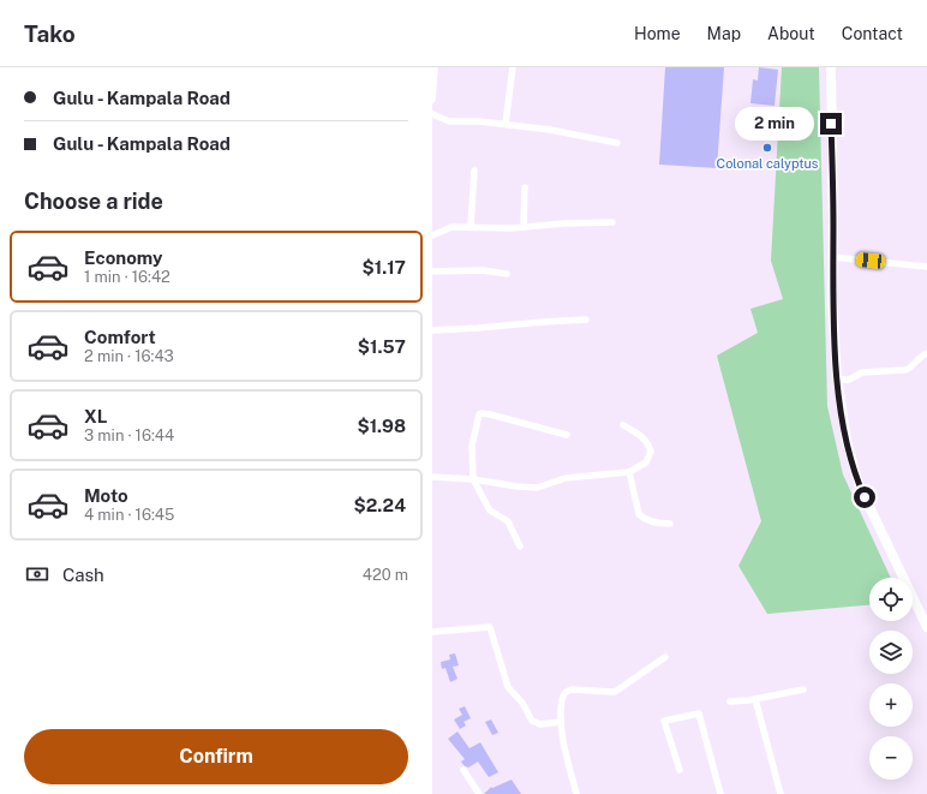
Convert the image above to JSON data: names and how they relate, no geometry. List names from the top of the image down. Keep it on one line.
{"places":["Colonal calyptus"],"page":{"header":"Tako","nav":["Home","Map","About","Contact"],"banner":["Gulu - Kampala Road","Gulu - Kampala Road"],"bubble":"2 min","heading":"Choose a ride","list":[{"name":"Economy","note":"1 min · 16:42","value":"$1.17"},{"name":"Comfort","note":"2 min · 16:43","value":"$1.57"},{"name":"XL","note":"3 min · 16:44","value":"$1.98"},{"name":"Moto","note":"4 min · 16:45","value":"$2.24"}],"pay":["Cash","420 m"],"map_buttons":["+","−"],"buttons":"Confirm"}}
